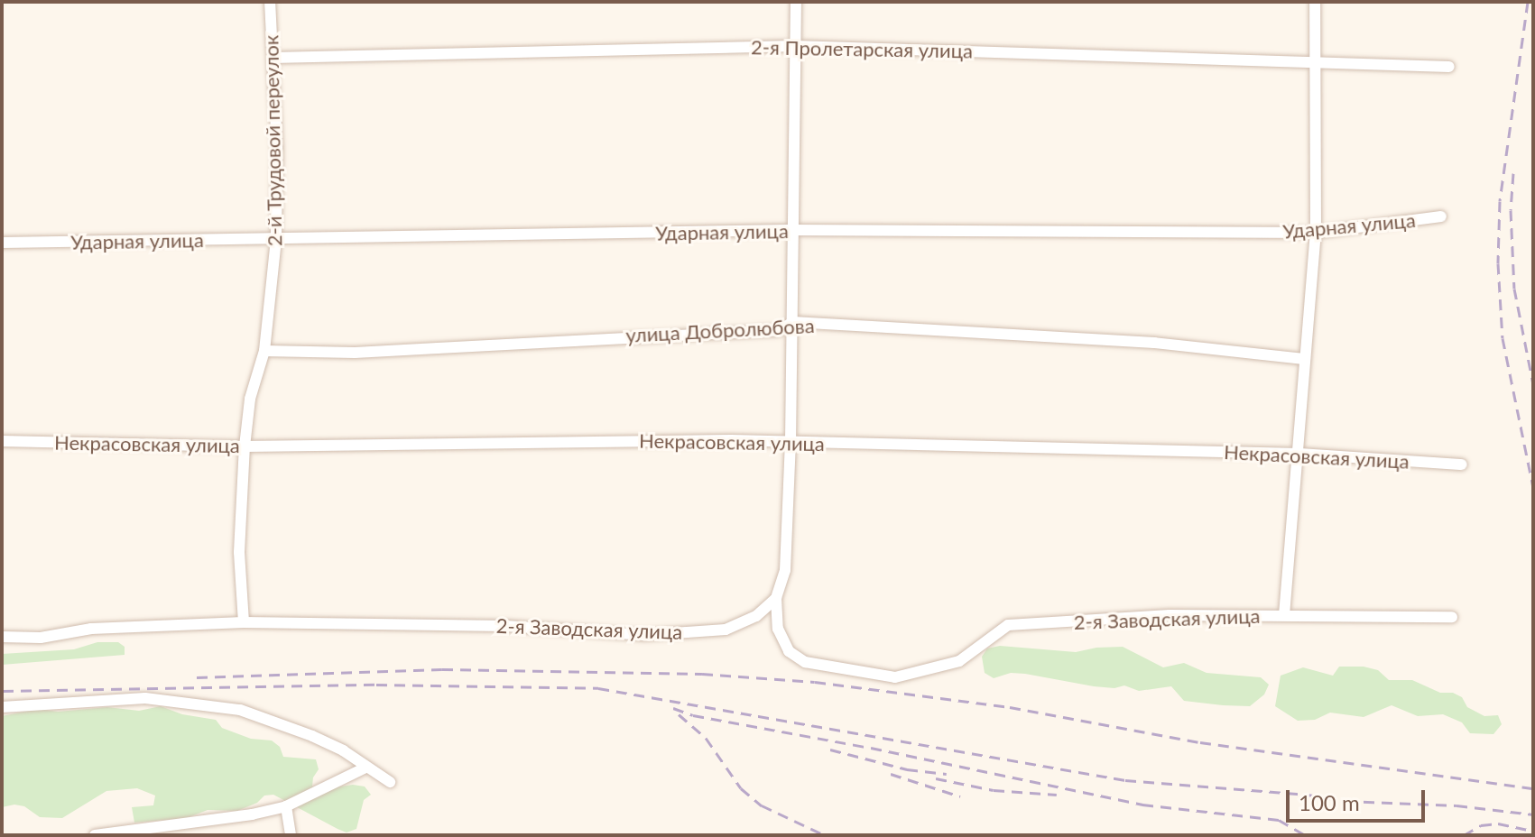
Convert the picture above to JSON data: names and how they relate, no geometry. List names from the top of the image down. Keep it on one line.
{"streets":{"street":["2-я Пролетарская улица","2-й Трудовой переулок","Ударная улица","улица Добролюбова","Некрасовская улица","2-я Заводская улица"]},"crossings":[["2-я Пролетарская улица","2-й Трудовой переулок"],["2-й Трудовой переулок","Ударная улица"],["2-й Трудовой переулок","улица Добролюбова"],["2-й Трудовой переулок","Некрасовская улица"],["2-й Трудовой переулок","2-я Заводская улица"]],"scale_bar":"100 m"}
